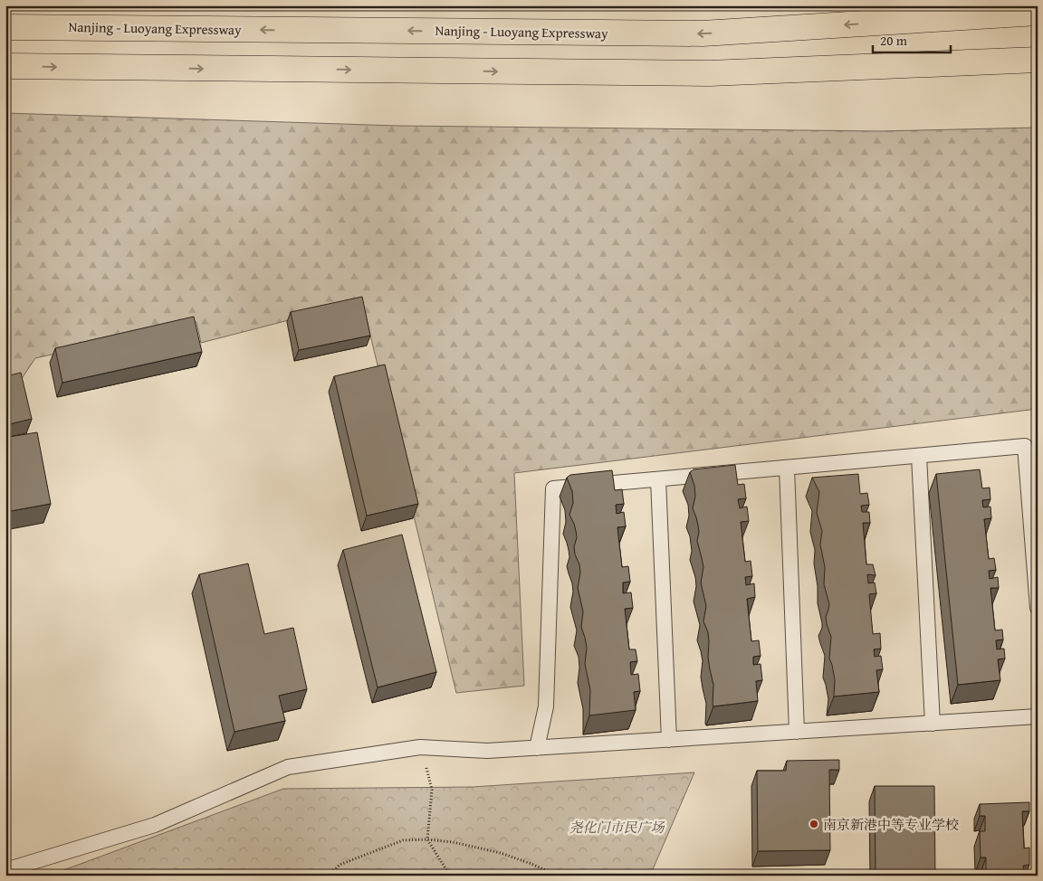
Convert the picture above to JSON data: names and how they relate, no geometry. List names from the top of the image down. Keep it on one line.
{"streets":{"highway":["Nanjing - Luoyang Expressway"]},"parks":["尧化门市民广场"],"places":["南京新港中等专业学校"],"scale_bar":"20 m"}
